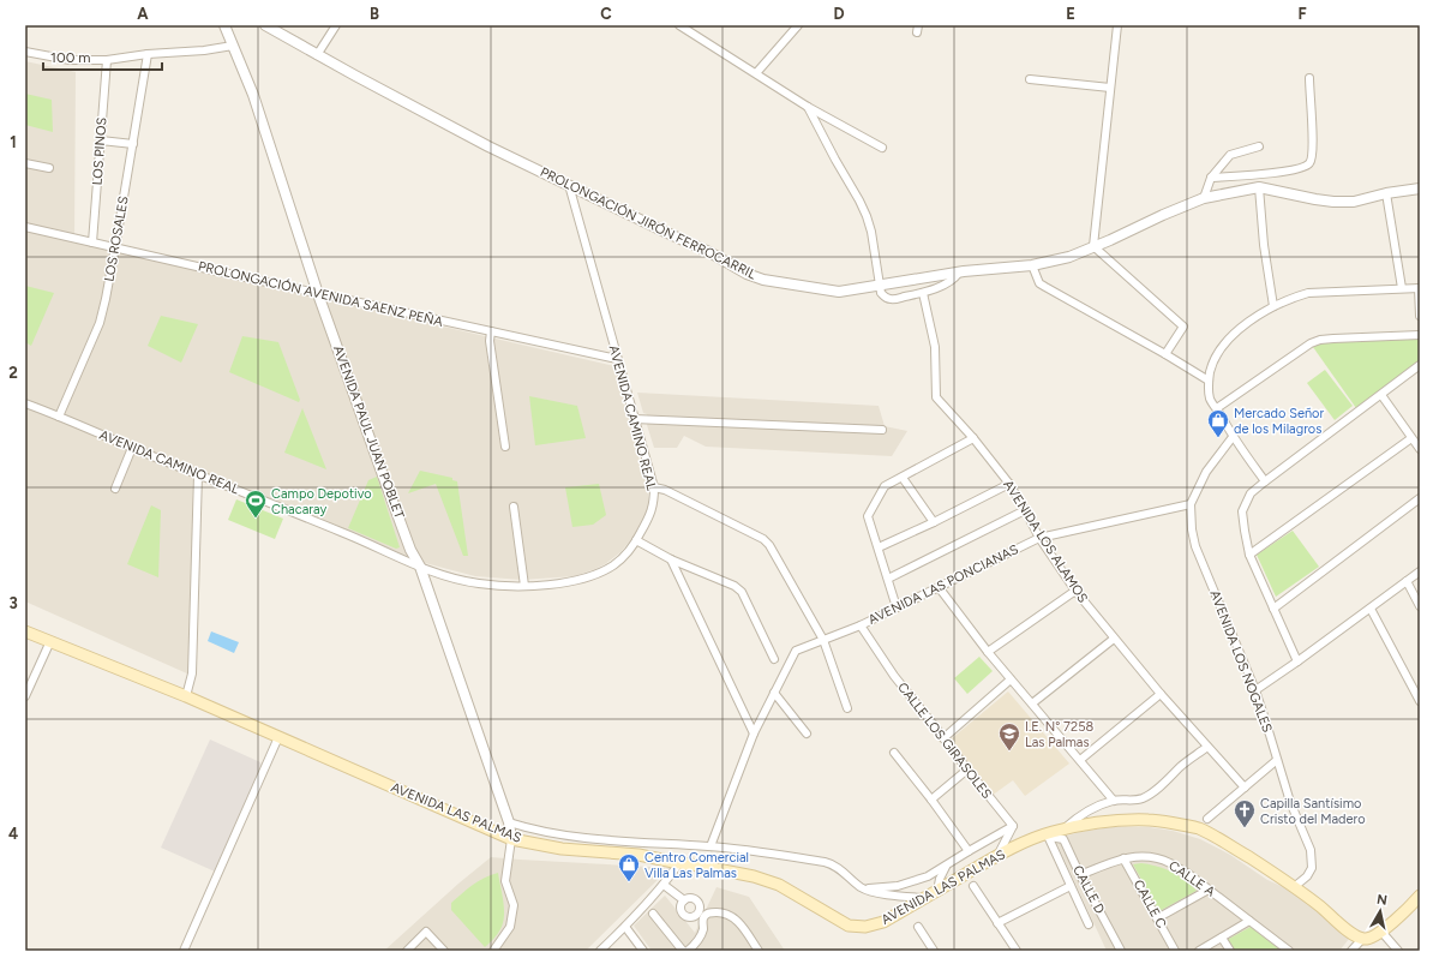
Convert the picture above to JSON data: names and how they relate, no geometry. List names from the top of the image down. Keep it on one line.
{"streets":{"main road":["AVENIDA LAS PALMAS"],"street":["LOS PINOS","PROLONGACIÓN JIRÓN FERROCARRIL","LOS ROSALES","PROLONGACIÓN AVENIDA SAENZ PEÑA","AVENIDA CAMINO REAL","AVENIDA PAUL JUAN POBLET","AVENIDA LOS ALAMOS","AVENIDA LAS PONCIANAS","AVENIDA LOS NOGALES","CALLE LOS GIRASOLES","CALLE A","CALLE D","CALLE C"]},"crossings":[["LOS PINOS","PROLONGACIÓN AVENIDA SAENZ PEÑA"],["PROLONGACIÓN JIRÓN FERROCARRIL","AVENIDA CAMINO REAL"],["LOS ROSALES","PROLONGACIÓN AVENIDA SAENZ PEÑA"],["LOS ROSALES","AVENIDA CAMINO REAL"],["PROLONGACIÓN AVENIDA SAENZ PEÑA","AVENIDA CAMINO REAL"],["PROLONGACIÓN AVENIDA SAENZ PEÑA","AVENIDA PAUL JUAN POBLET"],["AVENIDA CAMINO REAL","AVENIDA PAUL JUAN POBLET"],["AVENIDA PAUL JUAN POBLET","AVENIDA LAS PALMAS"],["AVENIDA LOS ALAMOS","AVENIDA LAS PONCIANAS"],["AVENIDA LAS PONCIANAS","AVENIDA LOS NOGALES"],["AVENIDA LAS PONCIANAS","CALLE LOS GIRASOLES"],["AVENIDA LOS NOGALES","AVENIDA LAS PALMAS"],["AVENIDA LAS PALMAS","CALLE D"],["CALLE A","CALLE D"],["CALLE A","CALLE C"]],"places":{"shop":["Mercado Señor de los Milagros","Centro Comercial Villa Las Palmas"],"sports":["Campo Depotivo Chacaray"],"school or university":["I.E. N° 7258 Las Palmas"],"church":["Capilla Santísimo Cristo del Madero"]},"scale_bar":"100 m","north":"top","grid":{"columns":["A","B","C","D","E","F"],"rows":["1","2","3","4"]}}
